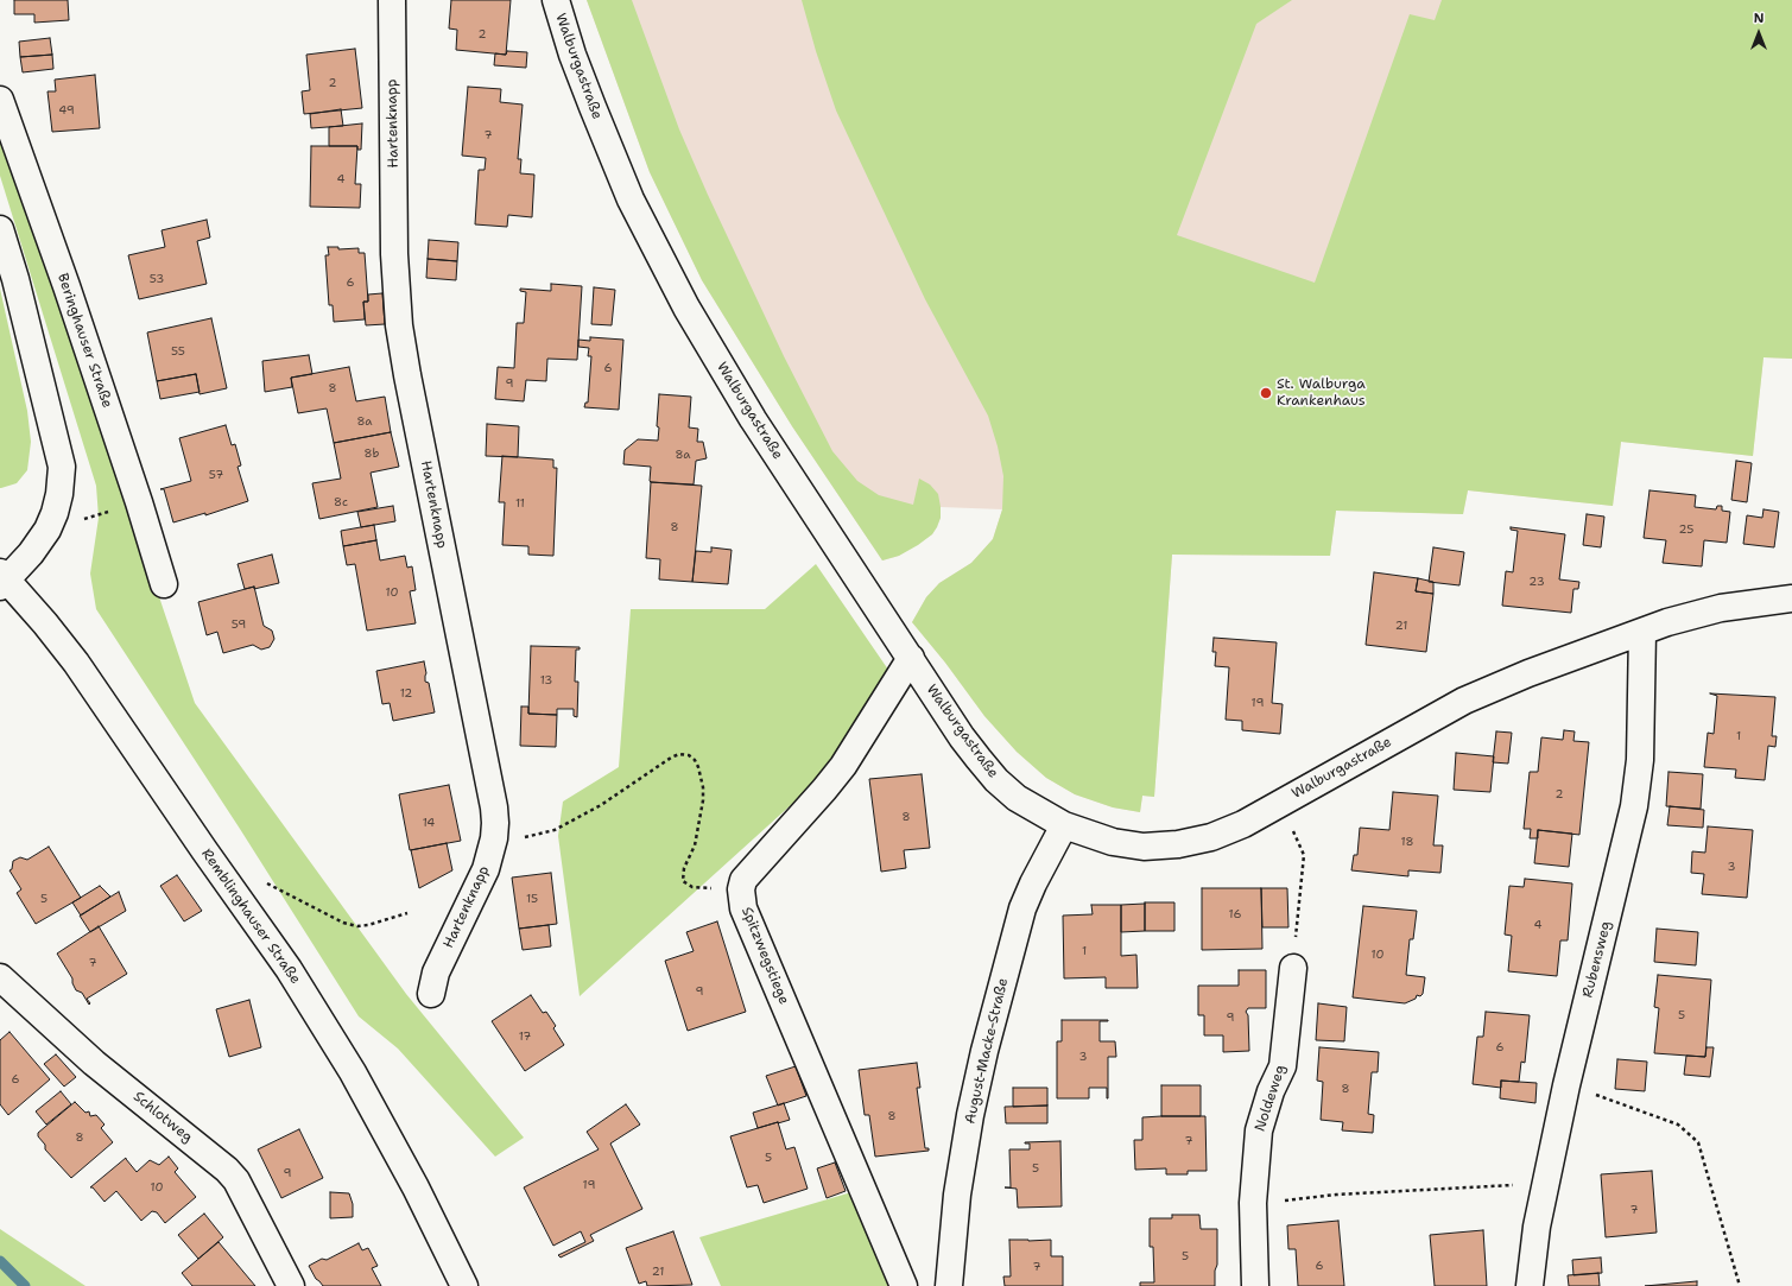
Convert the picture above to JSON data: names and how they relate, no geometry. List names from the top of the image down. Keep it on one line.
{"streets":{"street":["Walburgastraße","Hartenknapp","Beringhauser Straße","Remblinghauser Straße","Spitzwegstiege","Rubensweg","August-Macke-Straße","Noldeweg","Schlotweg"]},"crossings":[["Walburgastraße","Spitzwegstiege"],["Walburgastraße","Rubensweg"],["Walburgastraße","August-Macke-Straße"]],"places":["St. Walburga Krankenhaus"],"house_numbers":["2","2","49","7","4","53","6","55","6","9","8","8a","8b","8a","57","8c","11","8","25","23","10","59","21","13","12","19","1","2","8","14","18","3","5","15","16","4","1","10","7","9","5","9","17","6","3","6","8","8","8","7","5","5","9","19","10","7","5","6","7","21"],"north":"top"}
